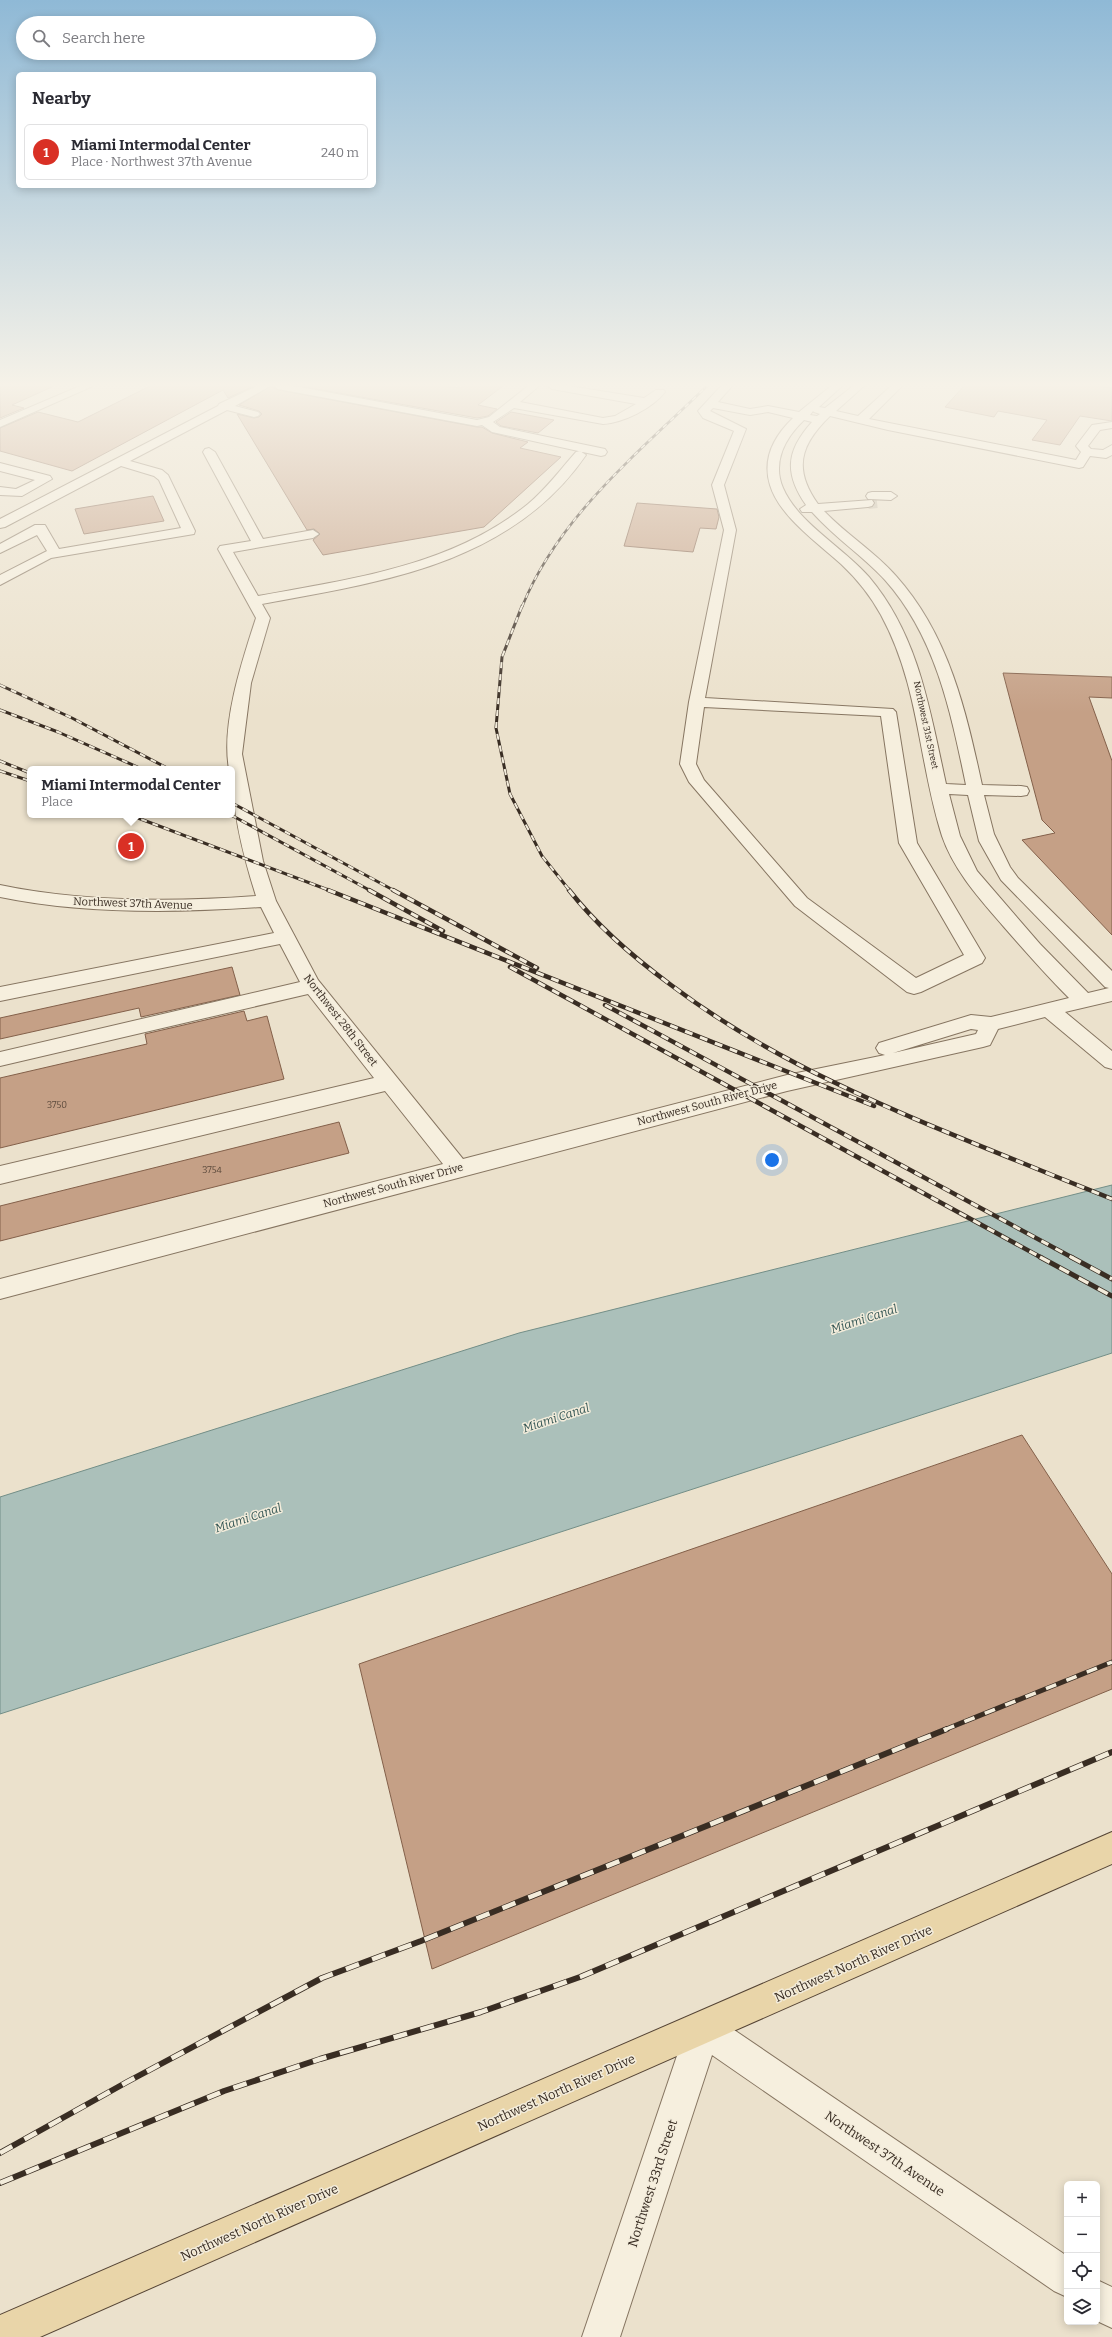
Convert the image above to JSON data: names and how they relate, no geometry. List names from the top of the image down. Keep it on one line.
{"streets":{"main road":["Northwest North River Drive"],"street":["Northwest 31st Street","Northwest 37th Avenue","Northwest 28th Street","Northwest South River Drive","Northwest 33rd Street"]},"crossings":[["Northwest 31st Street","Northwest South River Drive"],["Northwest 37th Avenue","Northwest 28th Street"],["Northwest 37th Avenue","Northwest North River Drive"],["Northwest 37th Avenue","Northwest 33rd Street"],["Northwest 28th Street","Northwest South River Drive"],["Northwest North River Drive","Northwest 33rd Street"]],"water":["Miami Canal"],"house_numbers":["3750","3754"],"page":{"search":"Search here","heading":"Nearby","list":[{"mark":"1","name":"Miami Intermodal Center","note":"Place · Northwest 37th Avenue","value":"240 m"}],"popup":["Miami Intermodal Center","Place"],"pins":"1","map_buttons":["+","−"]}}
